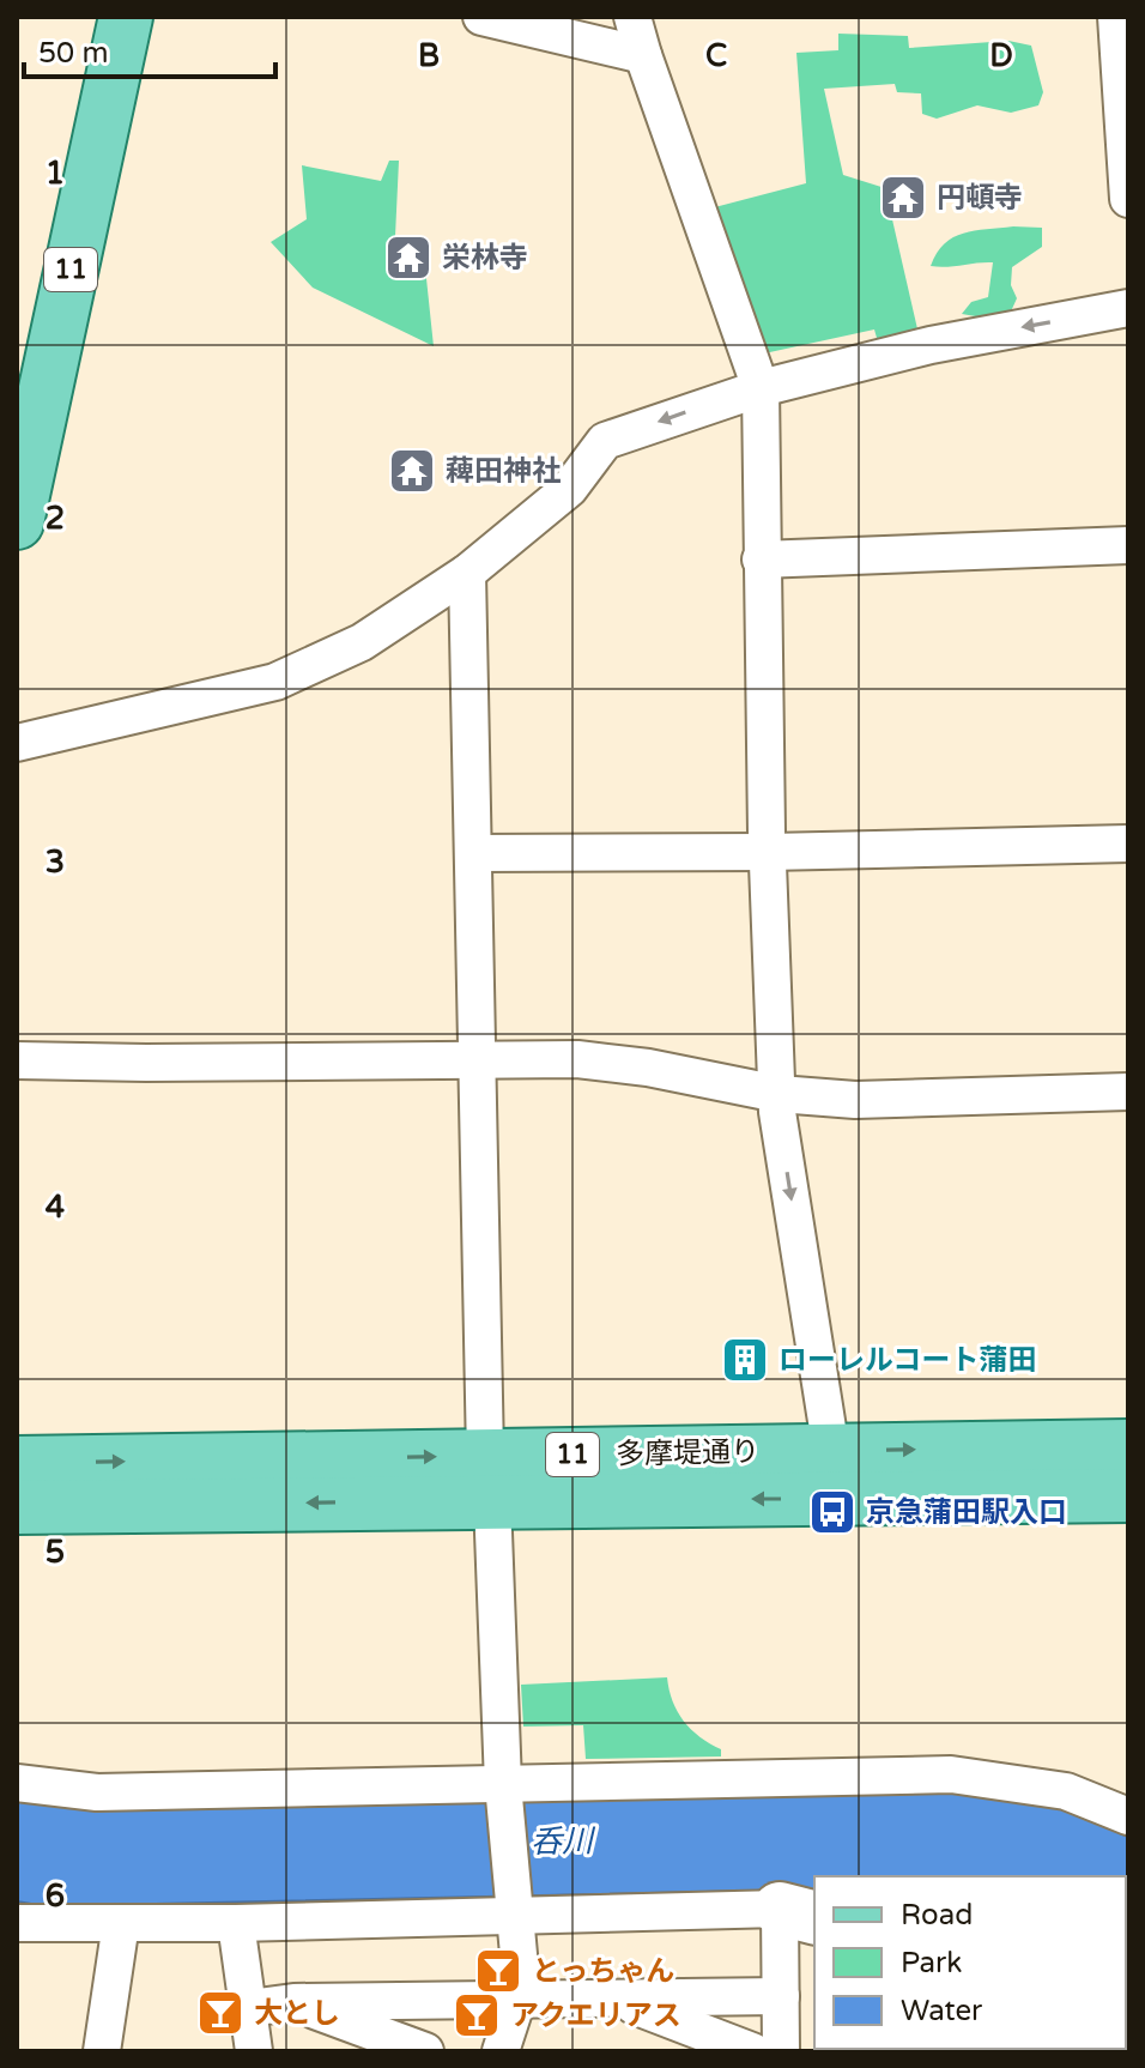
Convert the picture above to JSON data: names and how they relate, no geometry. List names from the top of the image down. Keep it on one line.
{"streets":{"main road":["11","多摩堤通り"]},"water":["呑川"],"places":{"temple":["円頓寺","栄林寺","薭田神社"],"building":["ローレルコート蒲田"],"bus stop":["京急蒲田駅入口"],"bar":["とっちゃん","大とし","アクエリアス"]},"legend":["Road","Park","Water"],"scale_bar":"50 m","grid":{"columns":["B","C","D"],"rows":["1","2","3","4","5","6"]}}
